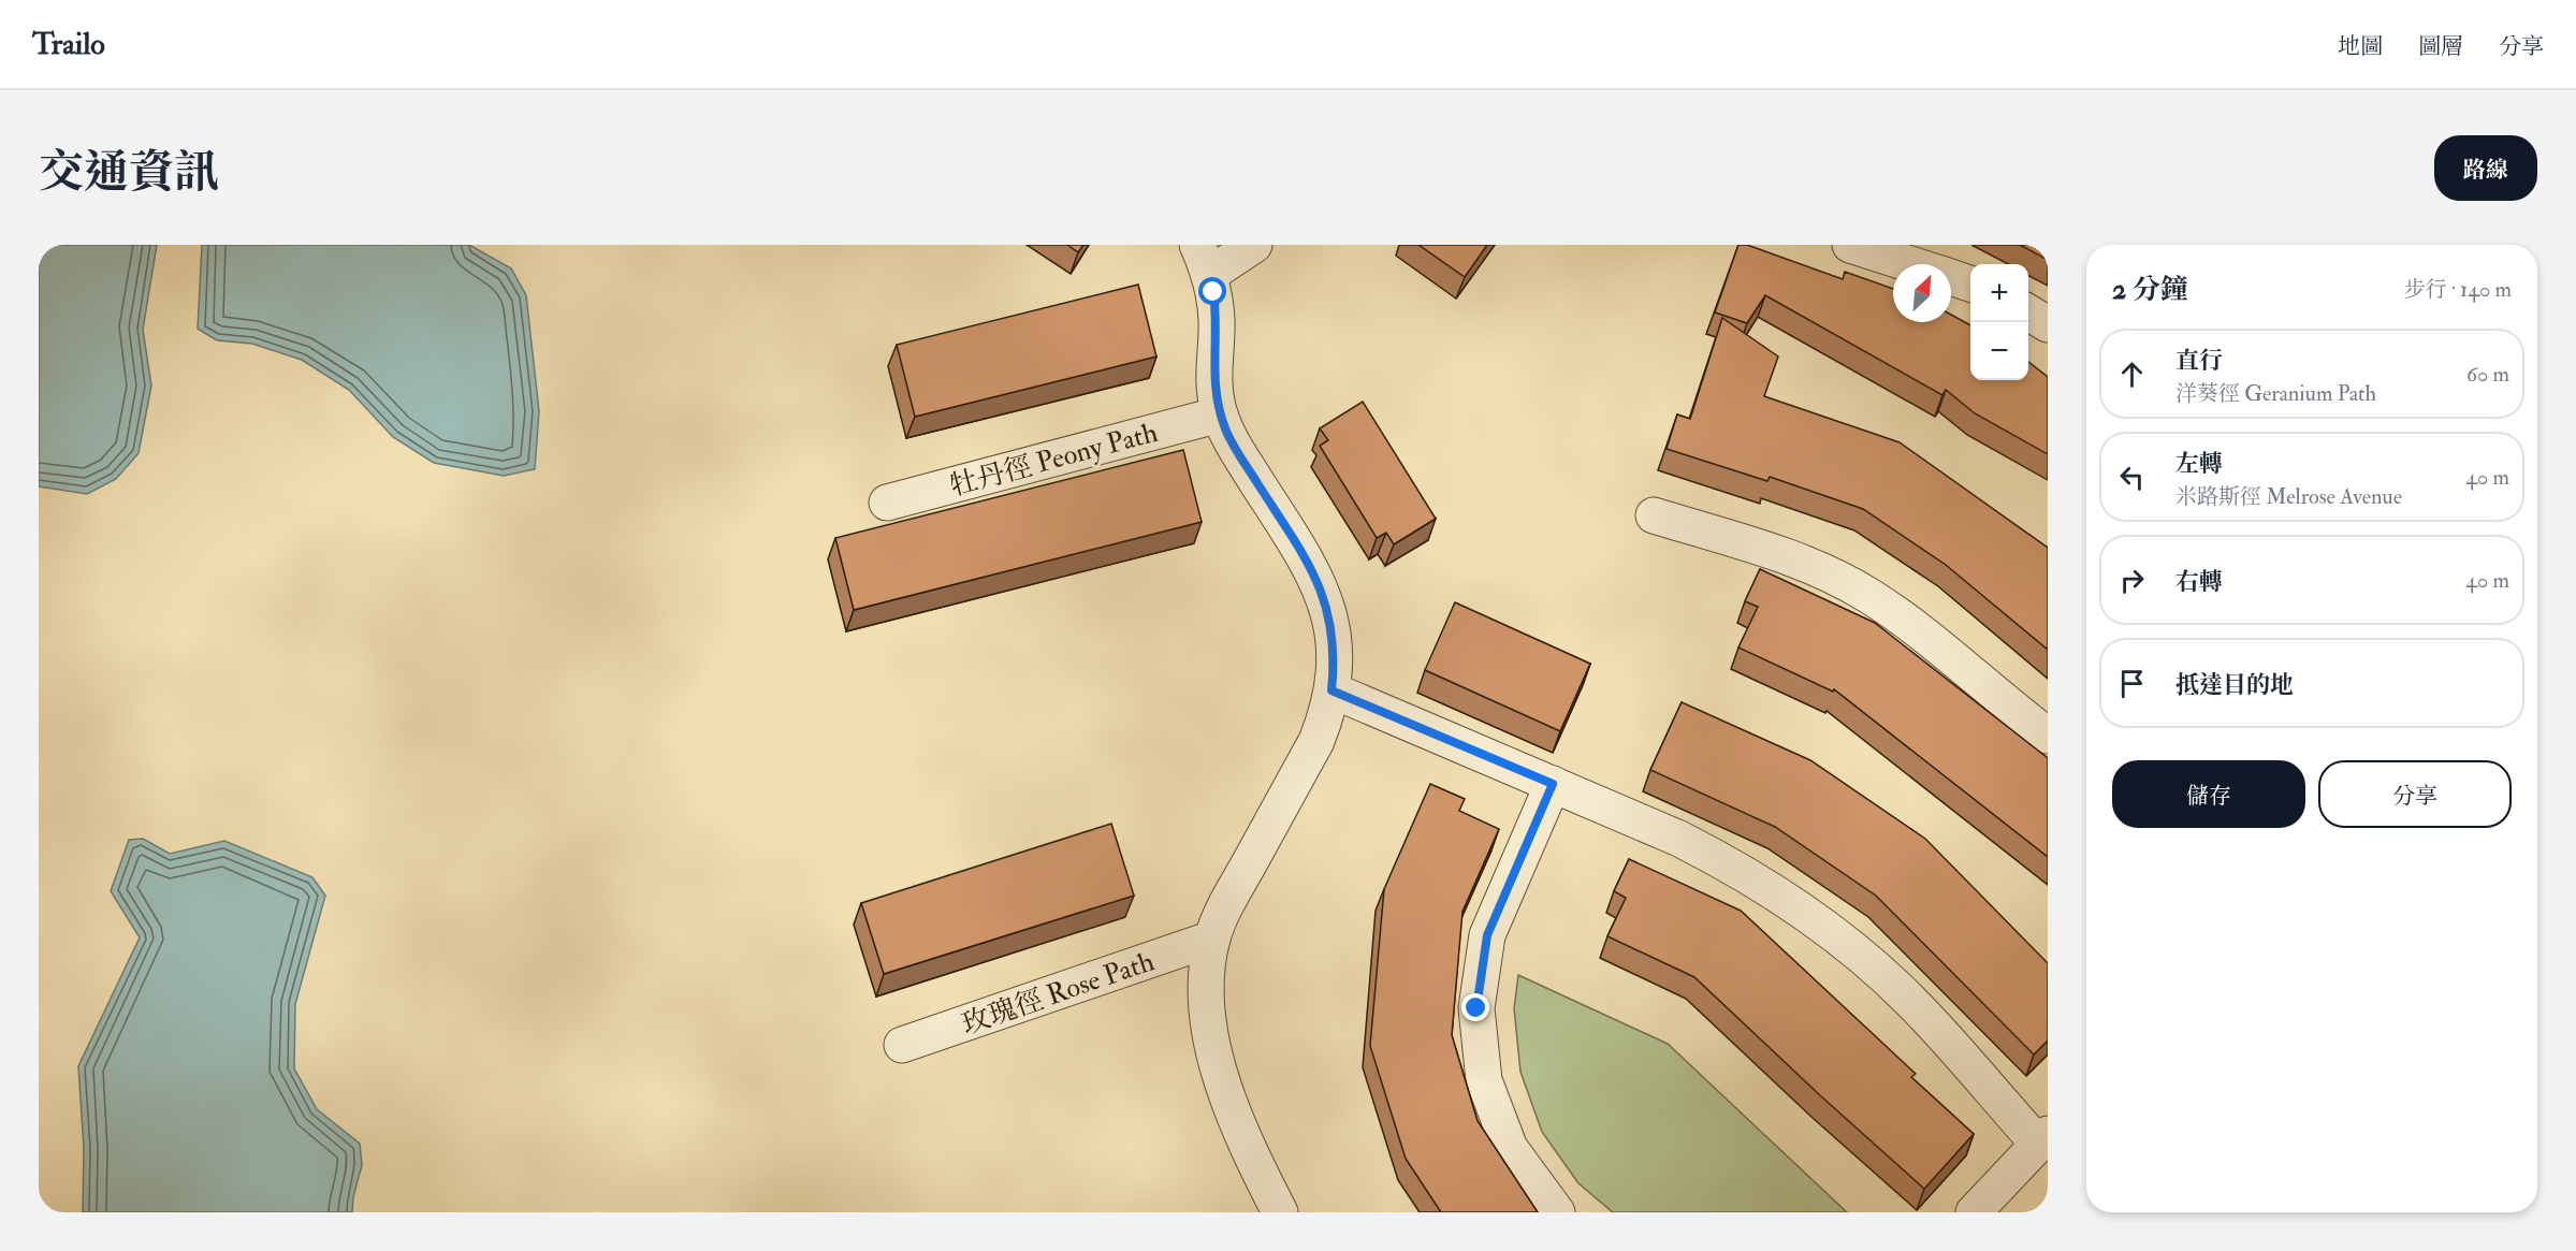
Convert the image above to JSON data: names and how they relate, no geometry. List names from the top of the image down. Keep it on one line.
{"streets":{"street":["牡丹徑 Peony Path","玫瑰徑 Rose Path"]},"north":"top right","page":{"header":"Trailo","nav":["地圖","圖層","分享"],"title":"交通資訊","buttons":["路線",["儲存","分享"]],"heading":["2 分鐘","步行 · 140 m"],"map_buttons":["+","−"],"list":[["直行","洋葵徑 Geranium Path","60 m"],["左轉","米路斯徑 Melrose Avenue","40 m"],["右轉","40 m"],"抵達目的地"]}}
